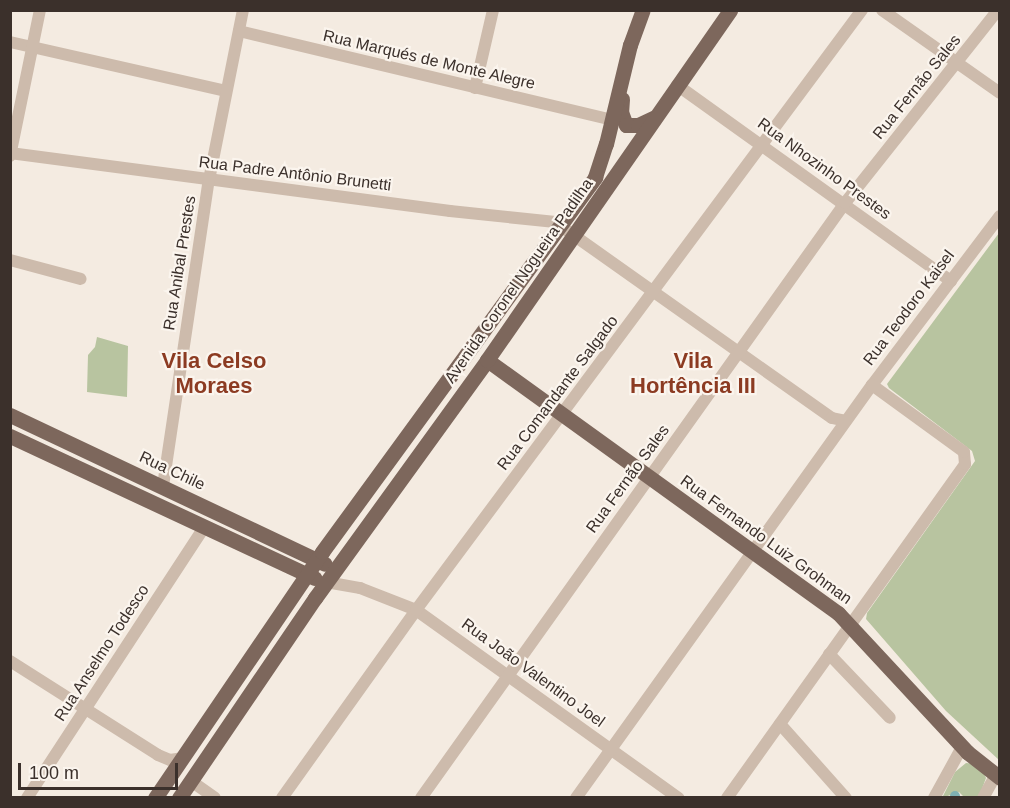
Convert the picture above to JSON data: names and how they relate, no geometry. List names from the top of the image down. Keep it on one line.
{"streets":{"main road":["Avenida Coronel Nogueira Padilha","Rua Chile","Rua Fernando Luiz Grohman"],"street":["Rua Marqués de Monte Alegre","Rua Fernão Sales","Rua Nhozinho Prestes","Rua Padre Antônio Brunetti","Rua Anibal Prestes","Rua Teodoro Kaisel","Rua Comandante Salgado","Rua Anselmo Todesco","Rua João Valentino Joel"]},"crossings":[["Rua Marqués de Monte Alegre","Rua Anibal Prestes"],["Rua Marqués de Monte Alegre","Avenida Coronel Nogueira Padilha"],["Rua Fernão Sales","Rua Nhozinho Prestes"],["Rua Fernão Sales","Rua Fernando Luiz Grohman"],["Rua Fernão Sales","Rua João Valentino Joel"],["Rua Nhozinho Prestes","Avenida Coronel Nogueira Padilha"],["Rua Nhozinho Prestes","Rua Teodoro Kaisel"],["Rua Nhozinho Prestes","Rua Comandante Salgado"],["Rua Padre Antônio Brunetti","Rua Anibal Prestes"],["Rua Padre Antônio Brunetti","Avenida Coronel Nogueira Padilha"],["Rua Anibal Prestes","Rua Chile"],["Avenida Coronel Nogueira Padilha","Rua Chile"],["Avenida Coronel Nogueira Padilha","Rua Fernando Luiz Grohman"],["Avenida Coronel Nogueira Padilha","Rua João Valentino Joel"],["Rua Teodoro Kaisel","Rua Fernando Luiz Grohman"],["Rua Teodoro Kaisel","Rua João Valentino Joel"],["Rua Comandante Salgado","Rua Fernando Luiz Grohman"],["Rua Comandante Salgado","Rua João Valentino Joel"]],"districts":["Vila Celso Moraes","Vila Hortência III"],"scale_bar":"100 m"}
